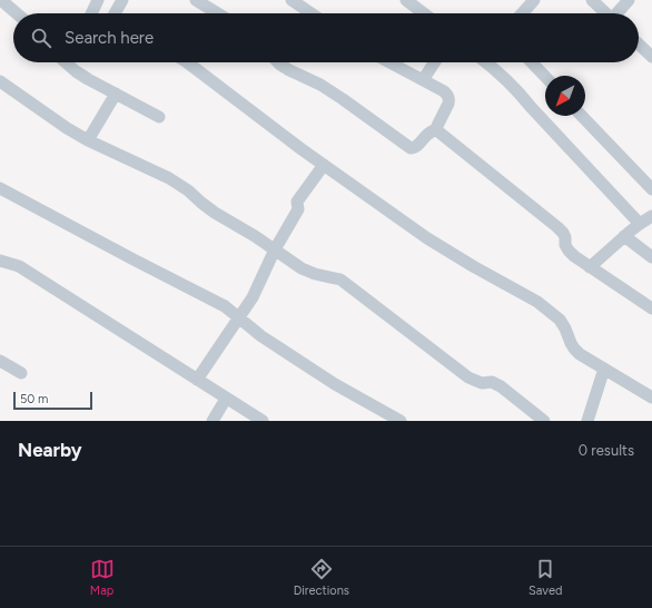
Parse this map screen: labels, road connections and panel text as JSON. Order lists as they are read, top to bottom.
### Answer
{
  "scale_bar": "50 m",
  "north": "bottom left",
  "page": {
    "search": "Search here",
    "scale": "50 m",
    "heading": ["Nearby", "0 results"],
    "nav": ["Map", "Directions", "Saved"]
  }
}
